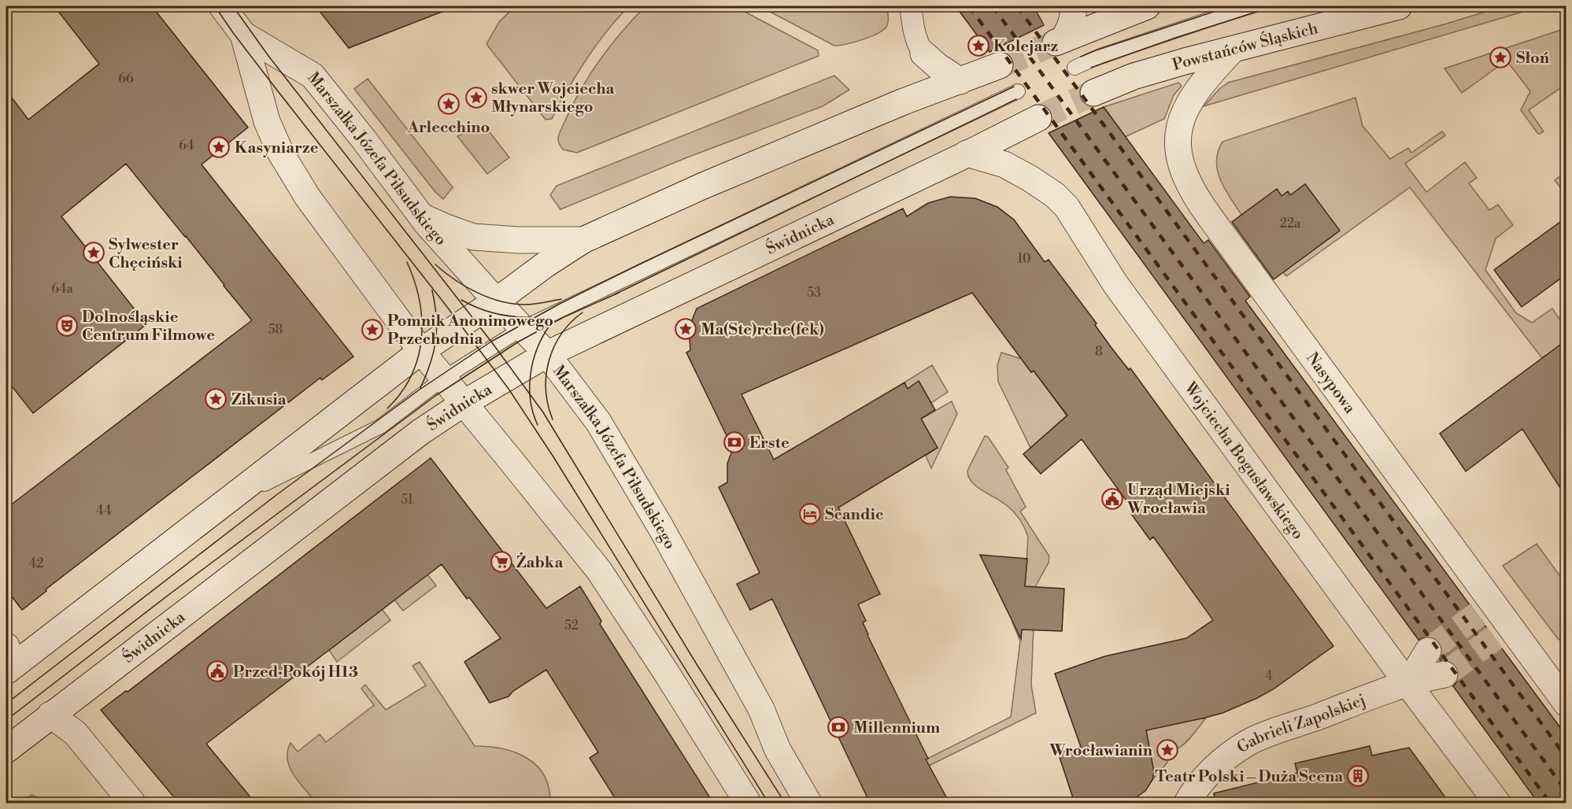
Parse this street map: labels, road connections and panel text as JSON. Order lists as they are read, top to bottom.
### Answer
{
  "streets": {
    "street": [
      "Powstańców Śląskich",
      "Marszałka Józefa Piłsudskiego",
      "Świdnicka",
      "Nasypowa",
      "Wojciecha Bogusławskiego",
      "Gabrieli Zapolskiej"
    ]
  },
  "crossings": [
    ["Powstańców Śląskich", "Nasypowa"],
    ["Marszałka Józefa Piłsudskiego", "Świdnicka"],
    ["Świdnicka", "Wojciecha Bogusławskiego"],
    ["Wojciecha Bogusławskiego", "Gabrieli Zapolskiej"]
  ],
  "places": {
    "place": [
      "Kolejarz",
      "Słoń",
      "skwer Wojciecha Młynarskiego",
      "Arlecchino",
      "Kasyniarze",
      "Sylwester Chęciński",
      "Ma(Ste)rche(fek)",
      "Pomnik Anonimowego Przechodnia",
      "Zikusia",
      "Wrocławianin"
    ],
    "theatre": ["Dolnośląskie Centrum Filmowe"],
    "bank": ["Erste", "Millennium"],
    "public building": ["Urząd Miejski Wrocławia", "Przed·Pokój H13"],
    "hotel": ["Scandic"],
    "supermarket": ["Żabka"],
    "building": ["Teatr Polski – Duża Scena"]
  },
  "house_numbers": [
    "66",
    "64",
    "22a",
    "10",
    "64a",
    "53",
    "58",
    "8",
    "51",
    "44",
    "42",
    "52",
    "4"
  ]
}
